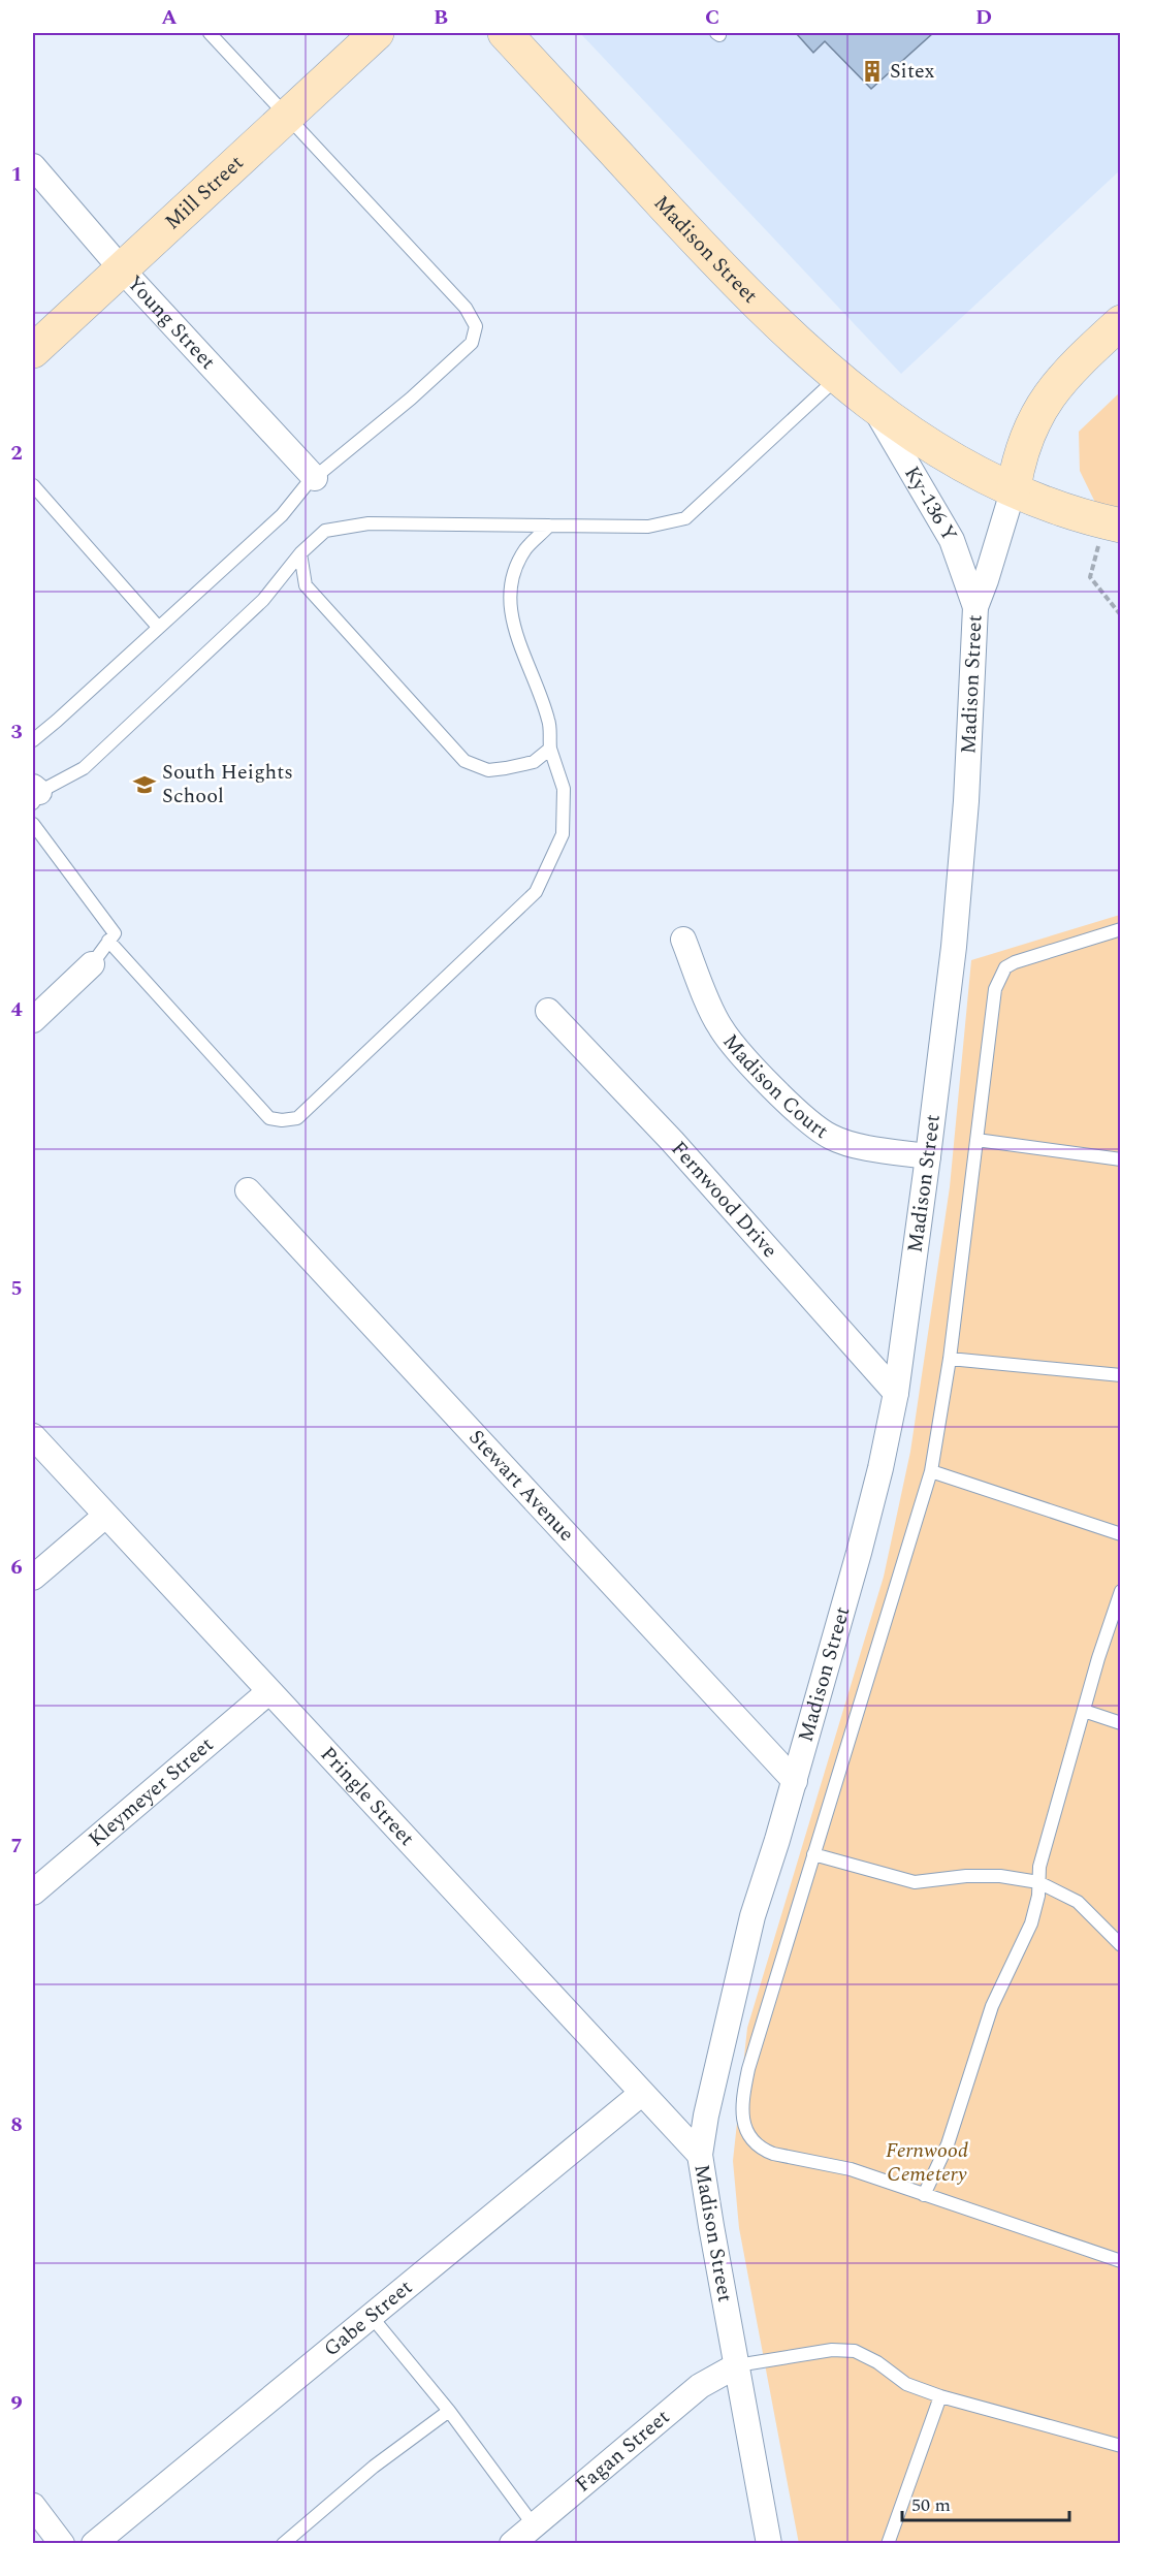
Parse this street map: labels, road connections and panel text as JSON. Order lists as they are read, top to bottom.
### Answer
{
  "streets": {
    "main road": ["Mill Street", "Madison Street"],
    "street": [
      "Young Street",
      "Ky-136 Y",
      "Madison Court",
      "Fernwood Drive",
      "Stewart Avenue",
      "Kleymeyer Street",
      "Pringle Street",
      "Gabe Street",
      "Fagan Street"
    ]
  },
  "crossings": [
    ["Mill Street", "Young Street"],
    ["Madison Street", "Ky-136 Y"],
    ["Madison Street", "Madison Court"],
    ["Madison Street", "Fernwood Drive"],
    ["Madison Street", "Stewart Avenue"],
    ["Madison Street", "Pringle Street"],
    ["Madison Street", "Fagan Street"],
    ["Kleymeyer Street", "Pringle Street"],
    ["Pringle Street", "Gabe Street"]
  ],
  "parks": ["Fernwood Cemetery"],
  "places": {
    "building": ["Sitex"],
    "school or university": ["South Heights School"]
  },
  "scale_bar": "50 m",
  "grid": {
    "columns": [
      "A",
      "B",
      "C",
      "D"
    ],
    "rows": [
      "1",
      "2",
      "3",
      "4",
      "5",
      "6",
      "7",
      "8",
      "9"
    ]
  }
}
